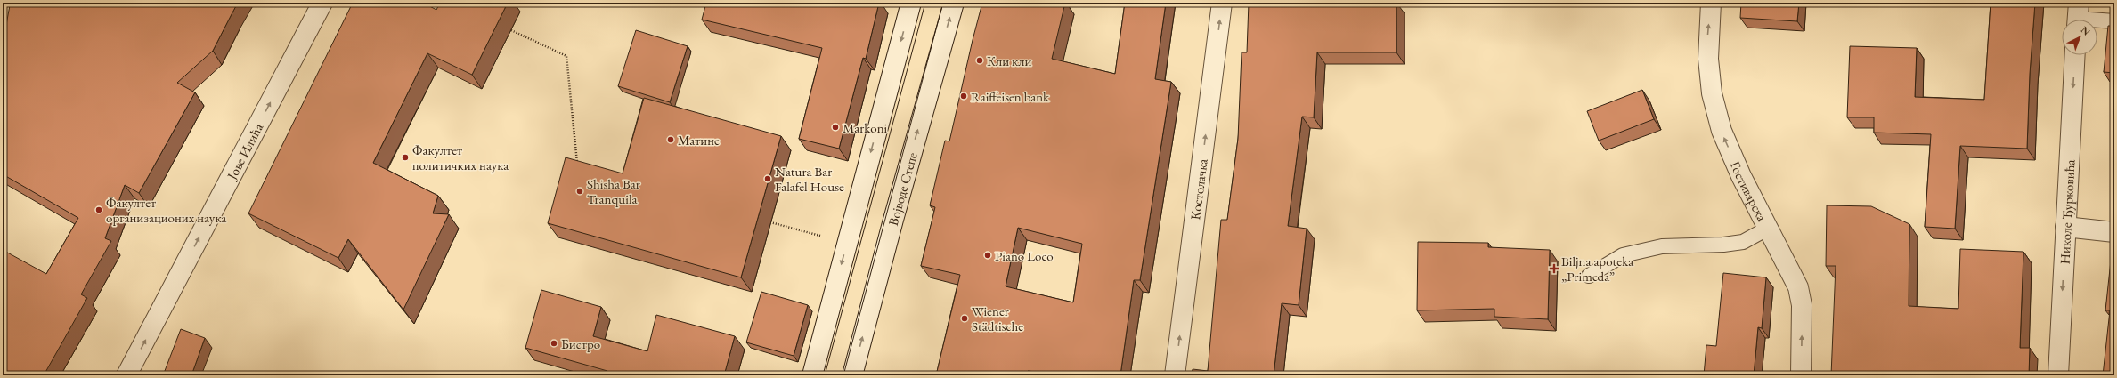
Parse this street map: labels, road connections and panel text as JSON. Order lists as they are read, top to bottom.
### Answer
{
  "streets": {
    "street": [
      "Јове Илића",
      "Војводе Степе",
      "Костолачка",
      "Гостиварска",
      "Николе Ђурковића"
    ]
  },
  "one_way": [
    "Јове Илића",
    "Костолачка",
    "Гостиварска",
    "Николе Ђурковића"
  ],
  "places": {
    "other": [
      "Кли кли",
      "Raiffeisen bank",
      "Markoni",
      "Матине",
      "Факултет политичких наука",
      "Natura Bar Falafel House",
      "Shisha Bar Tranquila",
      "Факултет организационих наука",
      "Piano Loco",
      "Wiener Städtische",
      "Бистро"
    ],
    "health": ["Biljna apoteka „Primeda”"]
  },
  "north": "top right"
}
